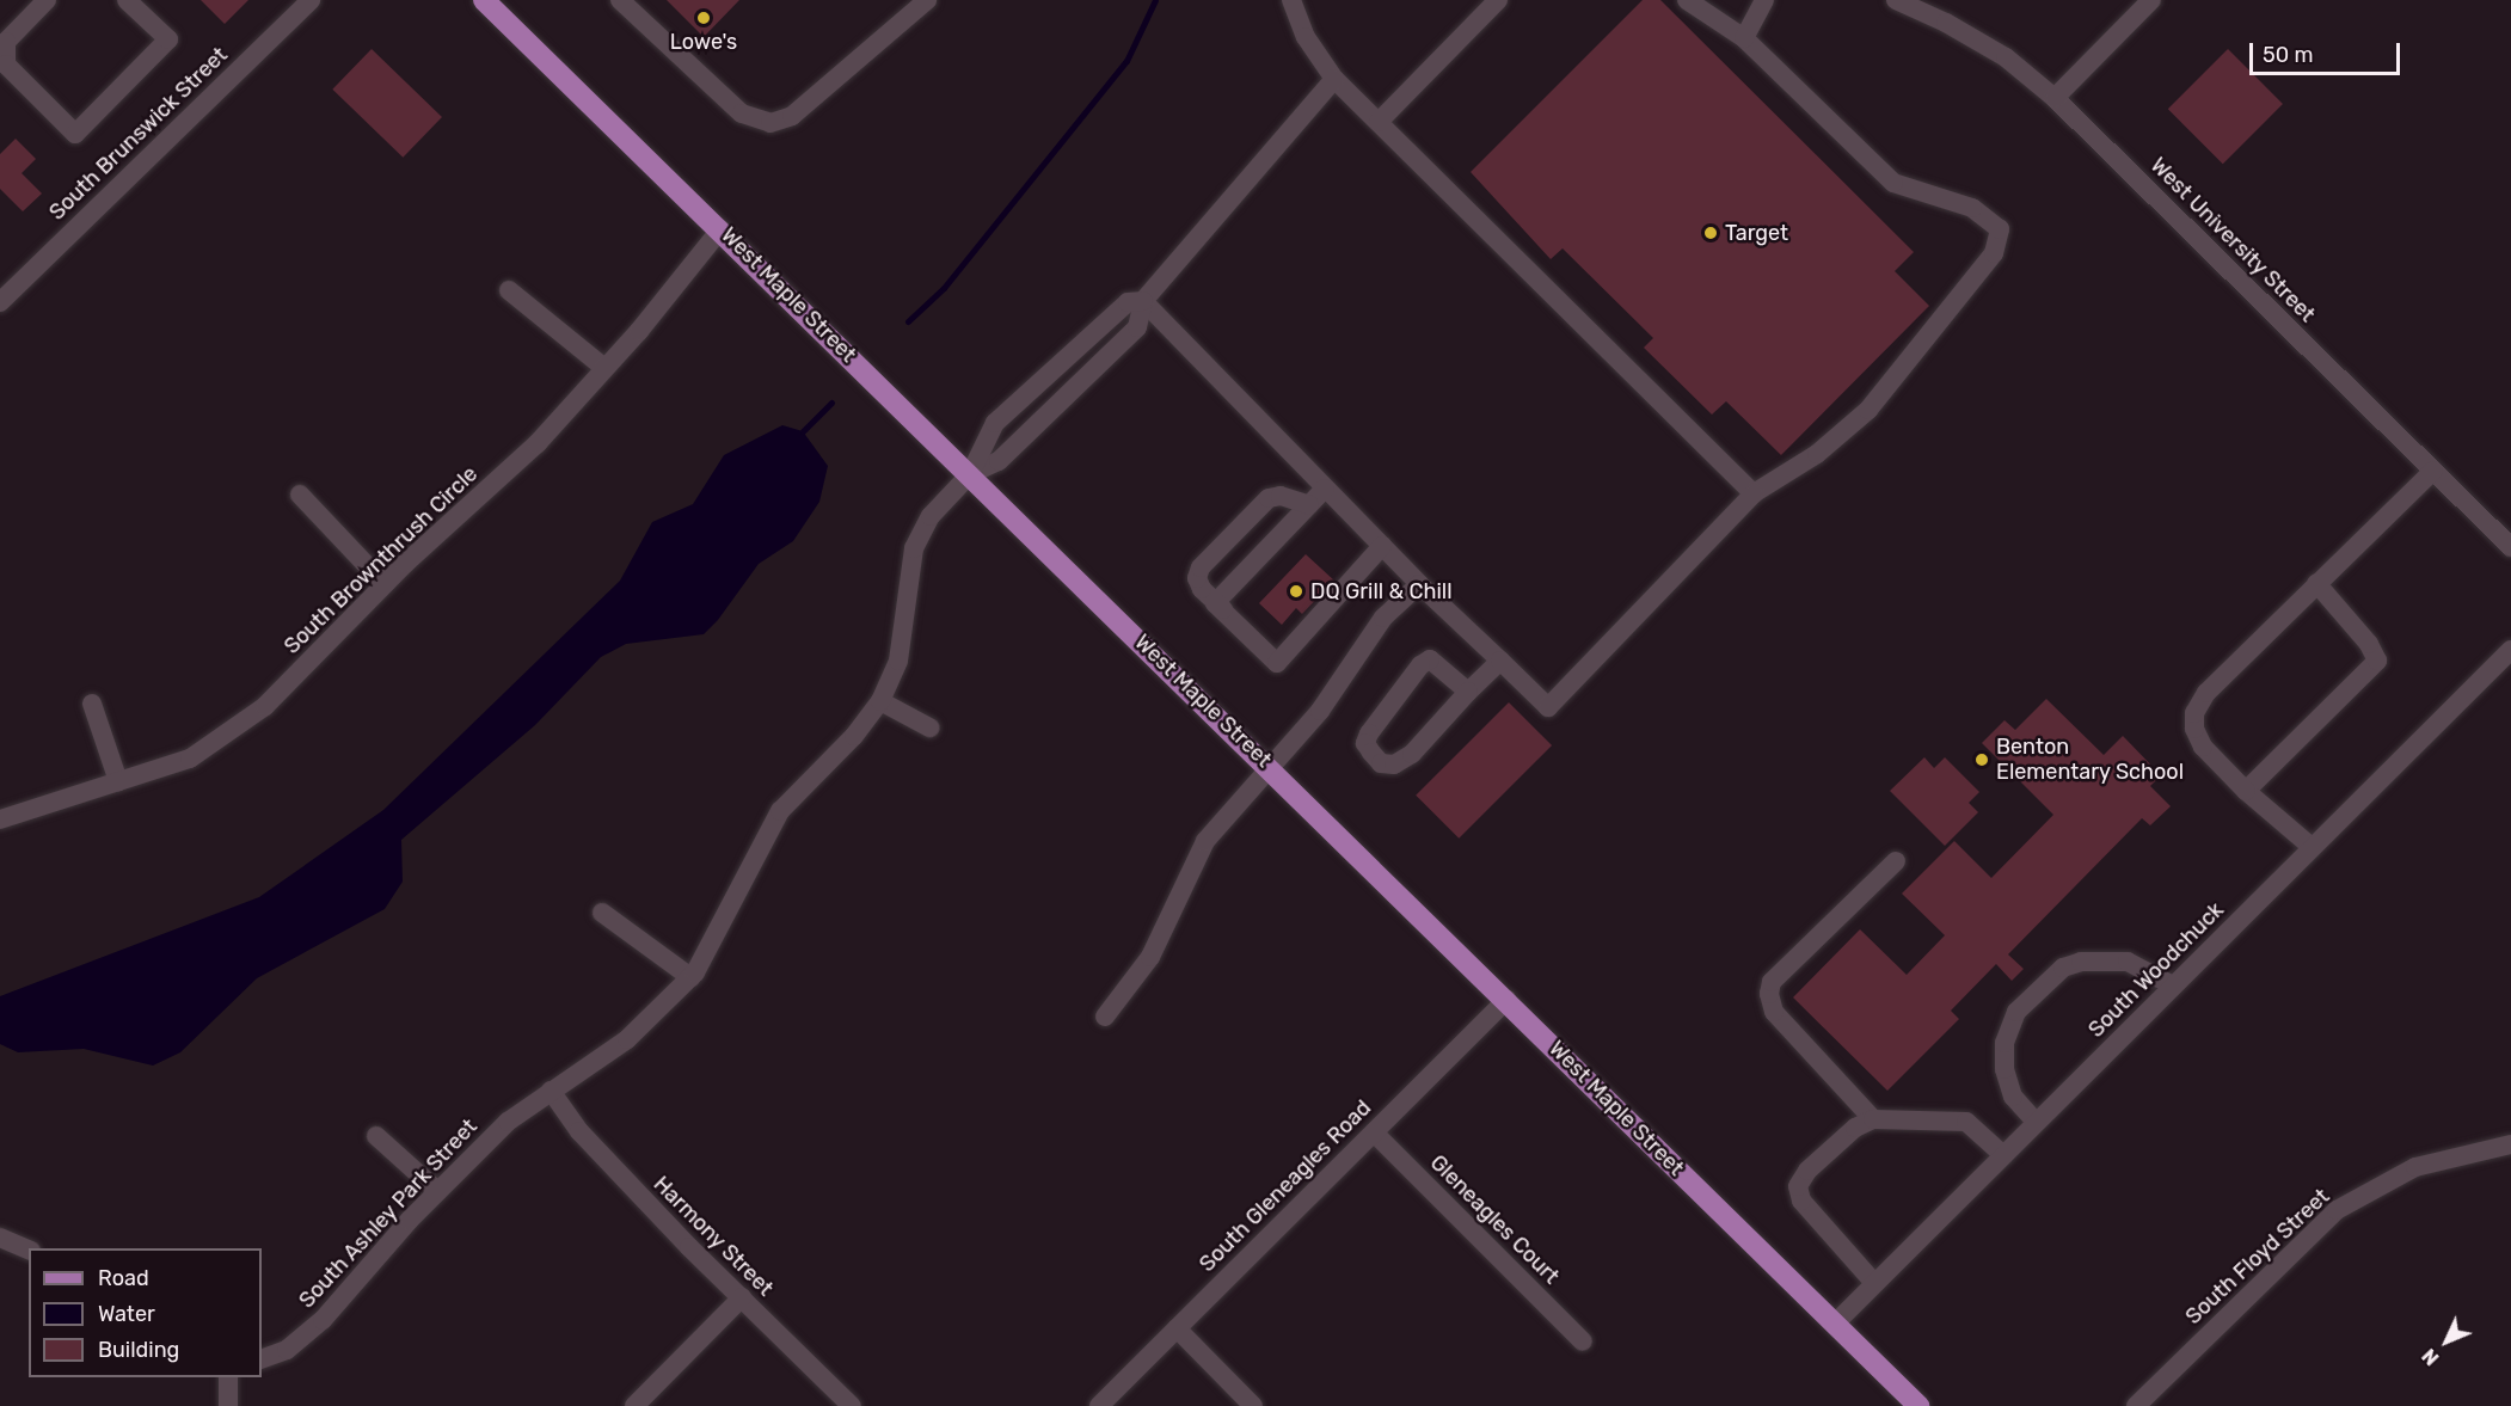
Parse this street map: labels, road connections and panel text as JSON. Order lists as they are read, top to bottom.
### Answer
{
  "streets": {
    "main road": ["West Maple Street"],
    "street": [
      "South Brunswick Street",
      "West University Street",
      "South Brownthrush Circle",
      "South Woodchuck",
      "South Gleneagles Road",
      "South Ashley Park Street",
      "Gleneagles Court",
      "Harmony Street",
      "South Floyd Street"
    ]
  },
  "crossings": [
    ["West Maple Street", "South Brownthrush Circle"],
    ["West Maple Street", "South Woodchuck"],
    ["West Maple Street", "South Gleneagles Road"],
    ["West Maple Street", "South Ashley Park Street"],
    ["South Gleneagles Road", "Gleneagles Court"],
    ["South Ashley Park Street", "Harmony Street"]
  ],
  "places": [
    "Lowe's",
    "Target",
    "DQ Grill & Chill",
    "Benton Elementary School"
  ],
  "legend": ["Road", "Water", "Building"],
  "scale_bar": "50 m",
  "north": "bottom left"
}
